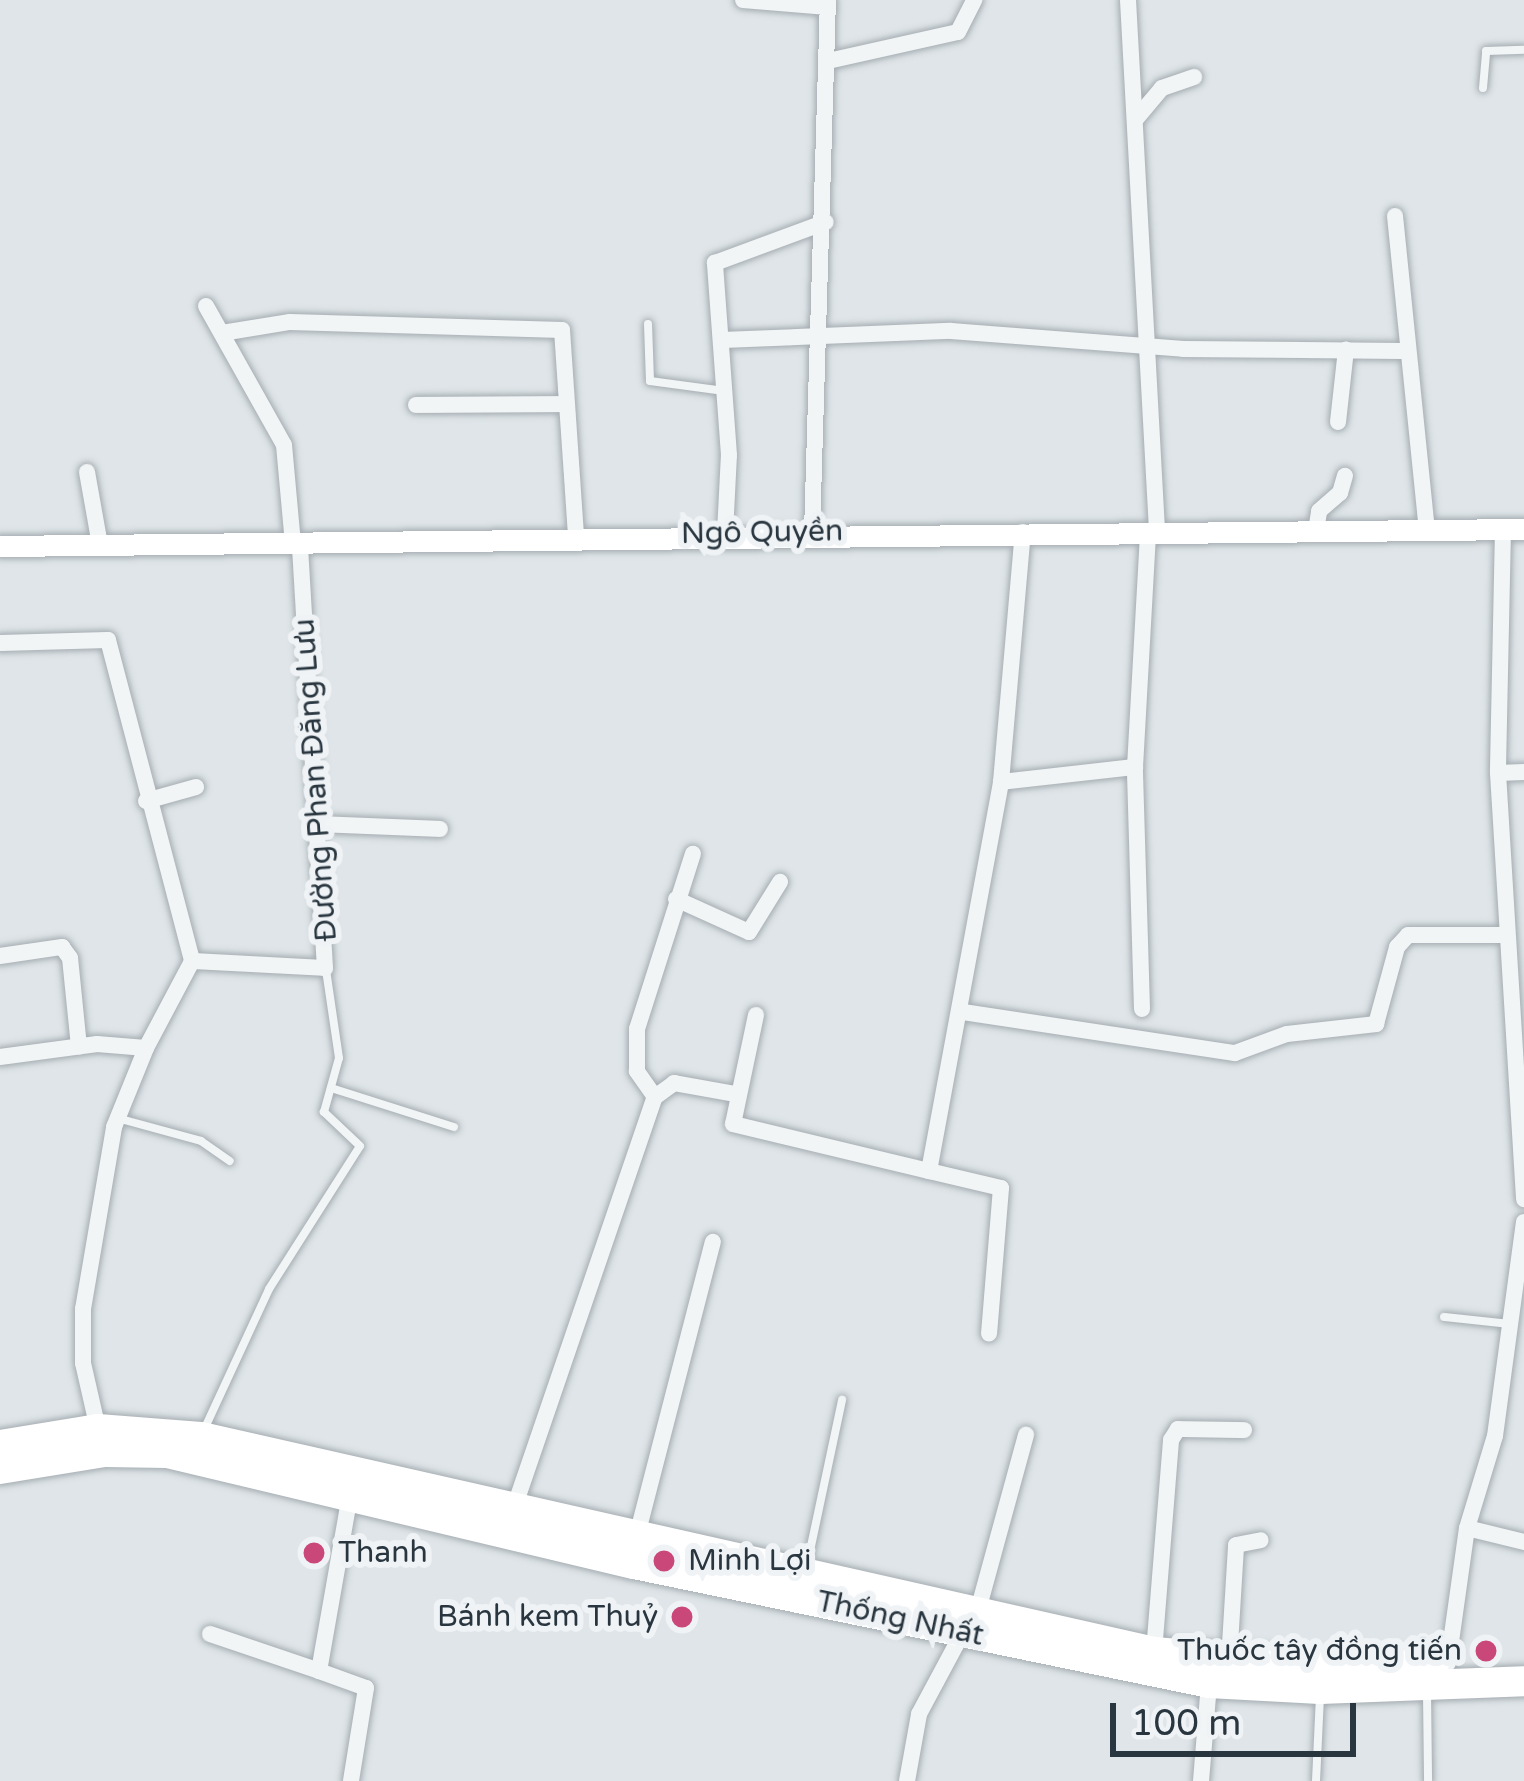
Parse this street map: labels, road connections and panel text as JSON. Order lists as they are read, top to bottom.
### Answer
{
  "streets": {
    "highway": ["Thống Nhất"],
    "street": ["Ngô Quyền", "Đường Phan Đăng Lưu"]
  },
  "crossings": [
    ["Ngô Quyền", "Đường Phan Đăng Lưu"]
  ],
  "places": [
    "Thanh",
    "Minh Lợi",
    "Bánh kem Thuỷ",
    "Thuốc tây đồng tiến"
  ],
  "scale_bar": "100 m"
}
